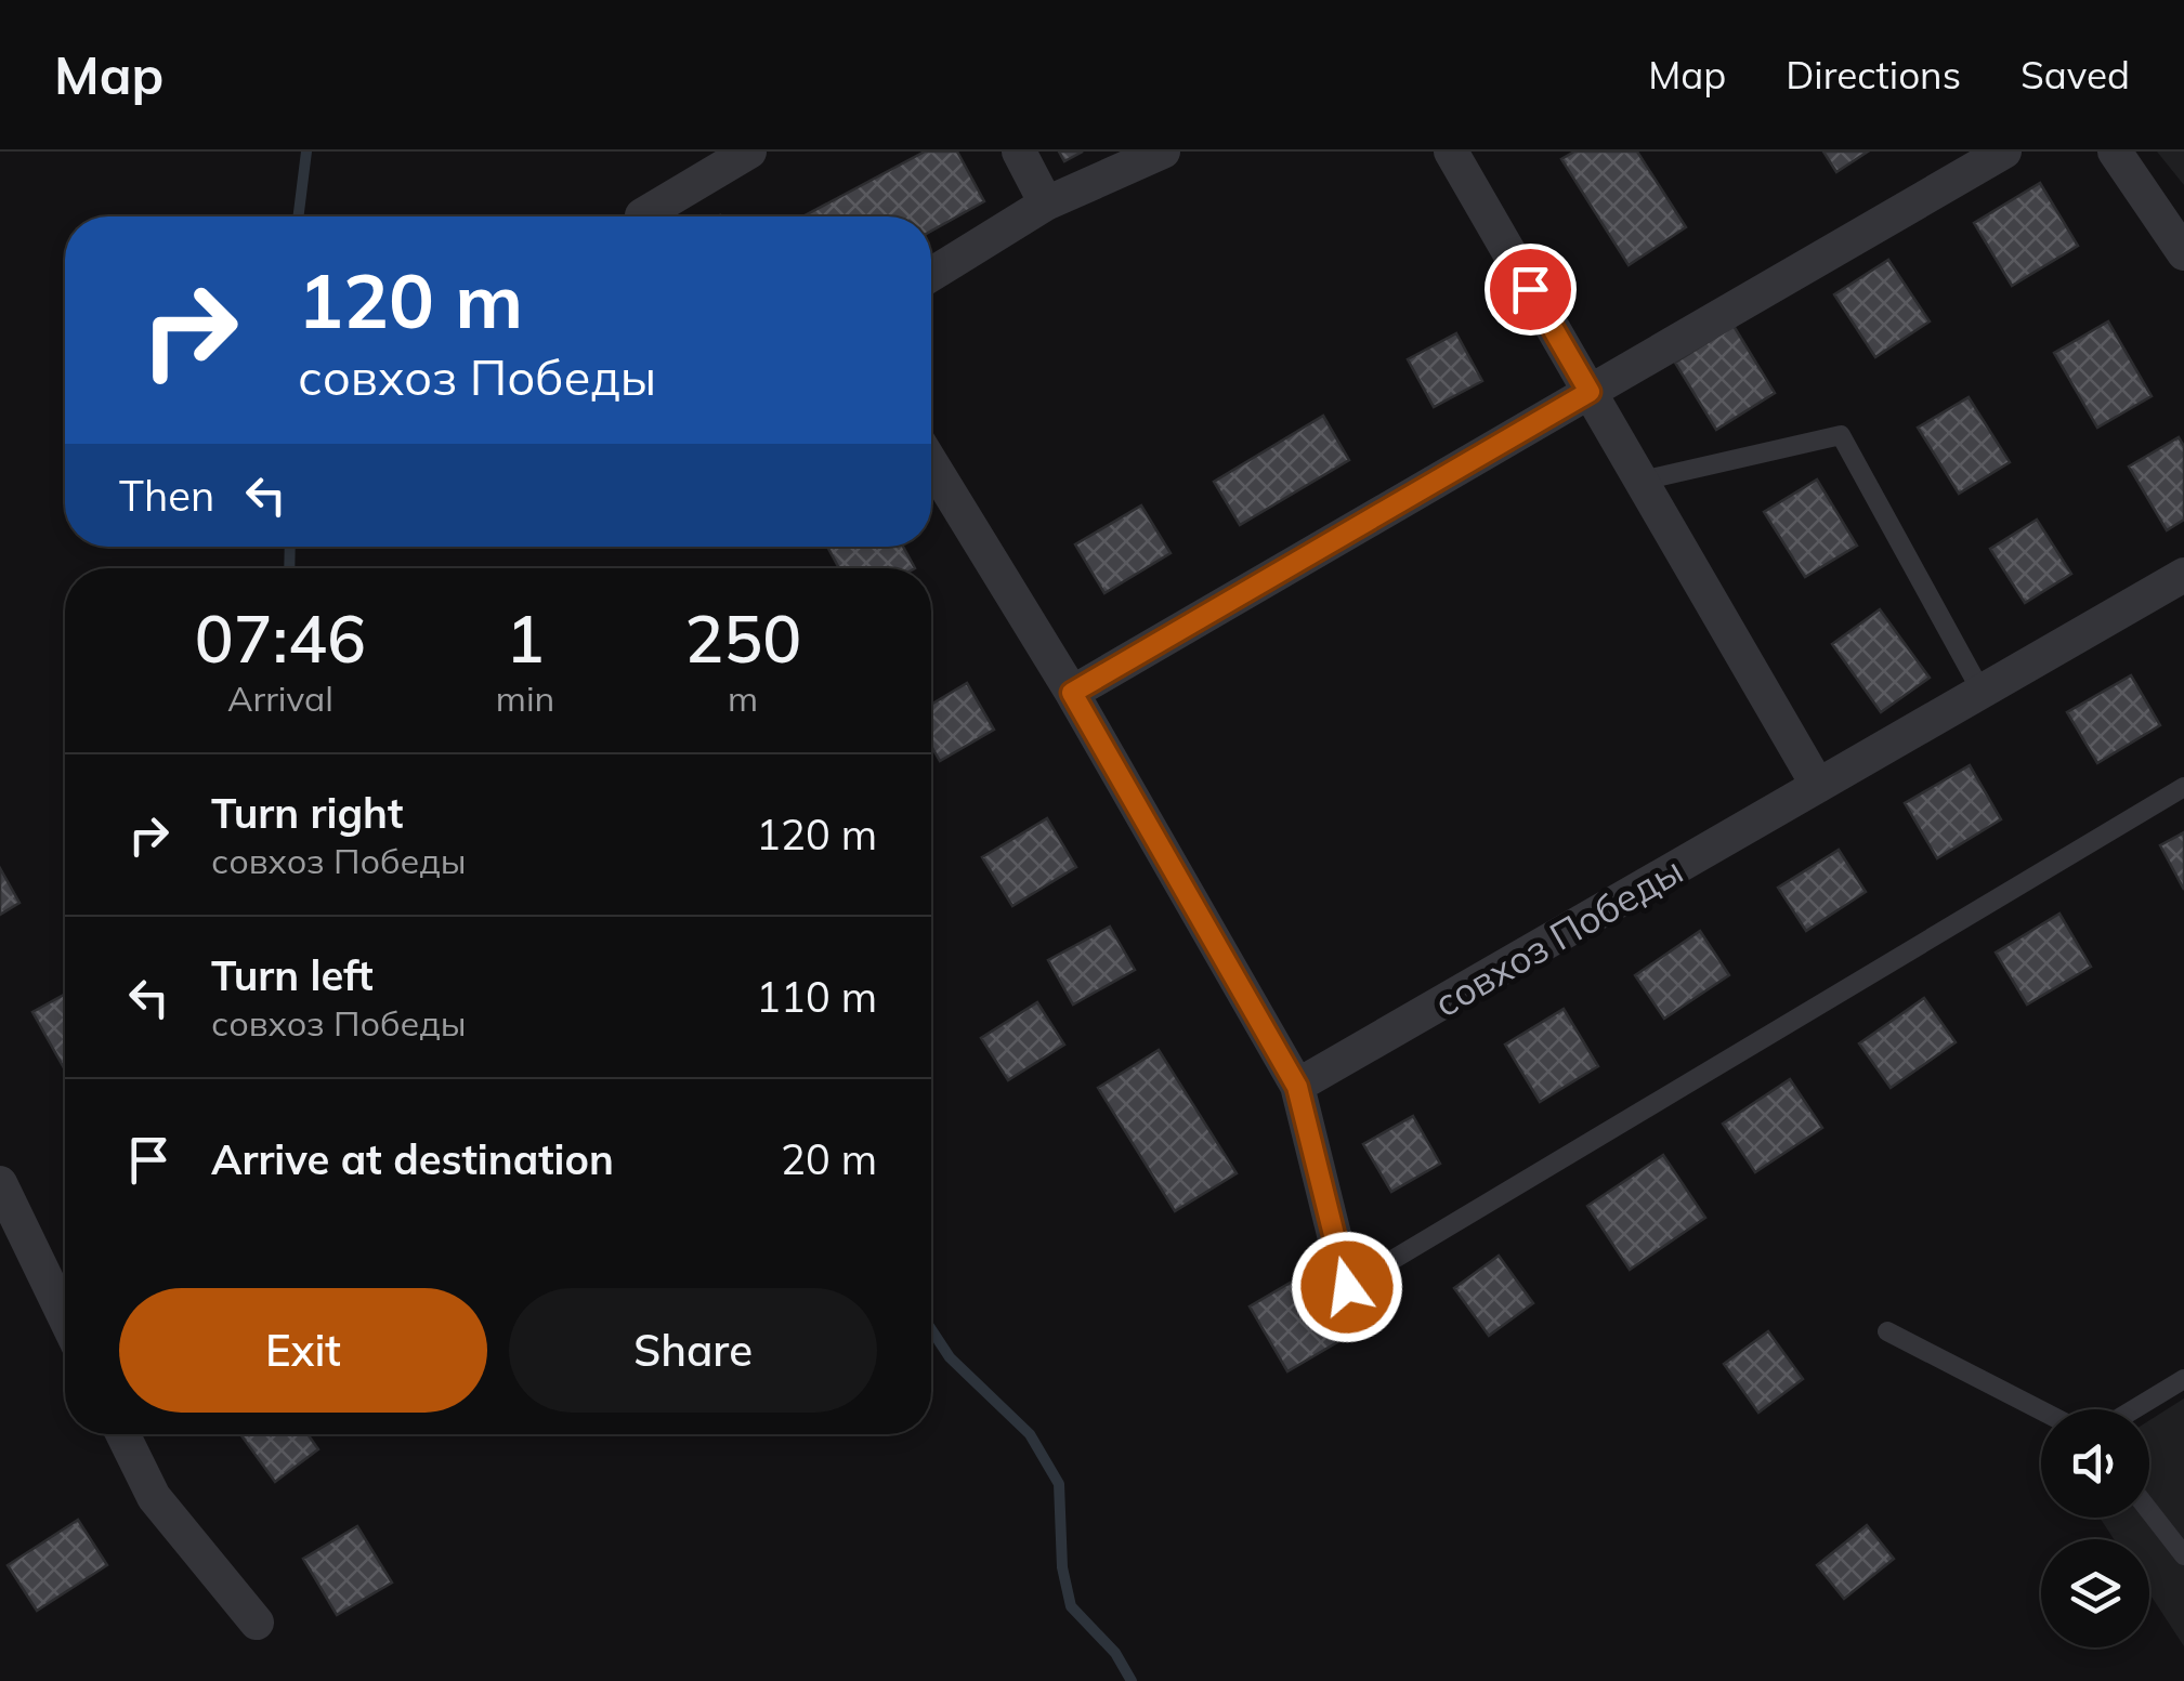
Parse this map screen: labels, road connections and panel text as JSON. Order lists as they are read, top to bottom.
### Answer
{
  "streets": {
    "street": ["совхоз Победы"]
  },
  "page": {
    "header": "Map",
    "nav": ["Map", "Directions", "Saved"],
    "turn": ["120 m", "совхоз Победы"],
    "then": "Then",
    "eta": [
      "07:46",
      "Arrival",
      "1",
      "min",
      "250",
      "m"
    ],
    "list": [
      {
        "name": "Turn right",
        "note": "совхоз Победы",
        "value": "120 m"
      },
      {
        "name": "Turn left",
        "note": "совхоз Победы",
        "value": "110 m"
      },
      {
        "name": "Arrive at destination",
        "value": "20 m"
      }
    ],
    "buttons": ["Exit", "Share"]
  }
}
